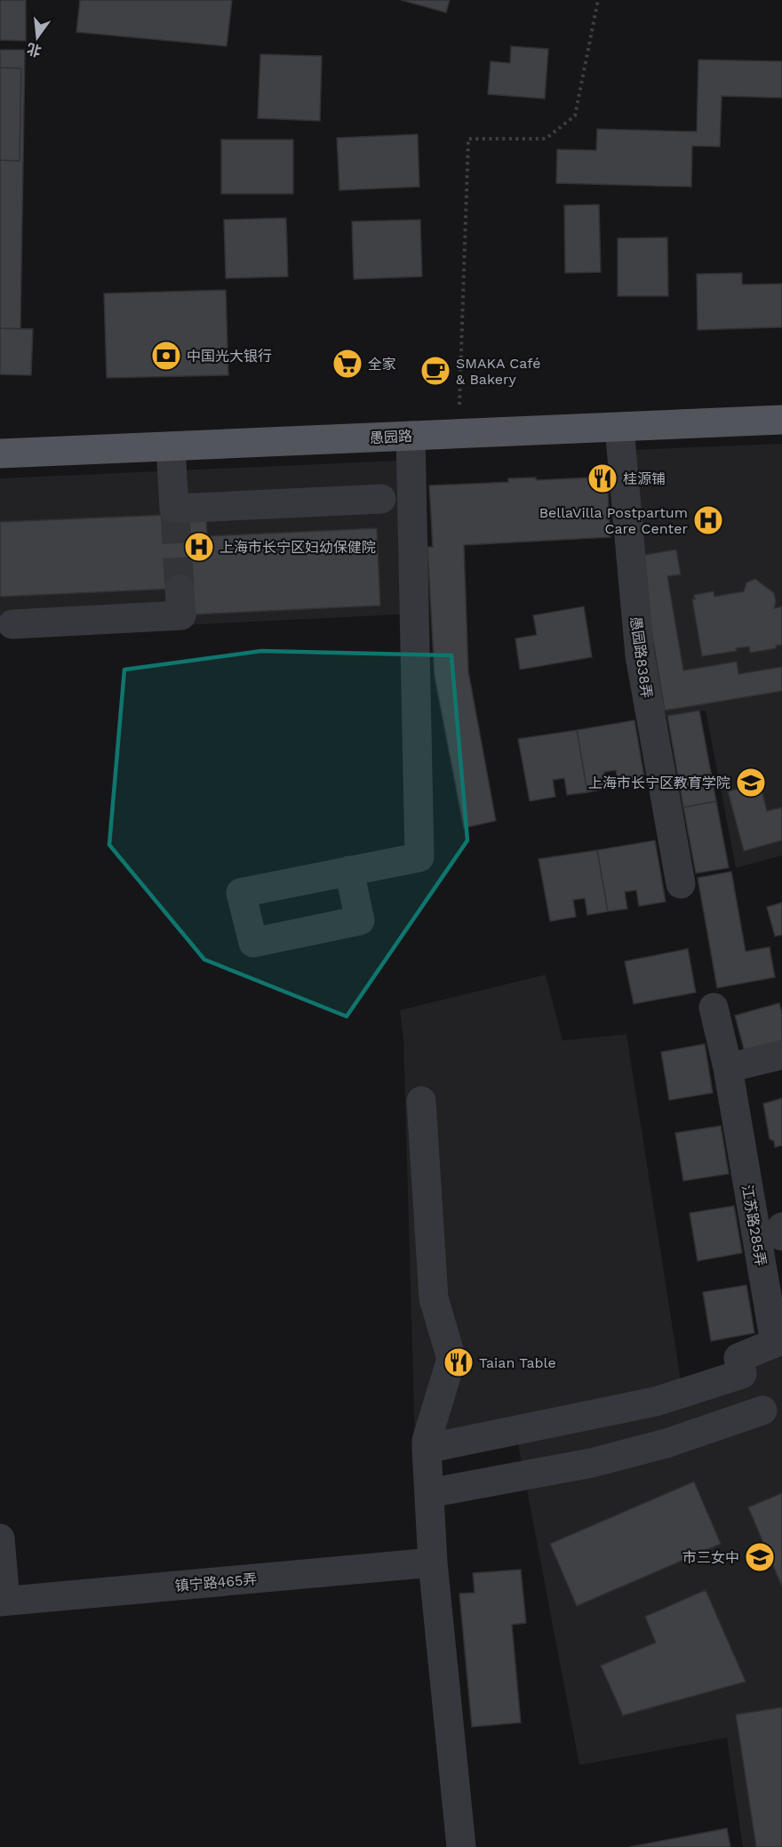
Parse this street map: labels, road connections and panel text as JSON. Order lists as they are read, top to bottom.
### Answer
{
  "streets": {
    "main road": ["愚园路"],
    "lane": ["愚园路838弄", "江苏路285弄", "镇宁路465弄"]
  },
  "crossings": [
    ["愚园路", "愚园路838弄"]
  ],
  "places": {
    "bank": ["中国光大银行"],
    "supermarket": ["全家"],
    "cafe": ["SMAKA Café & Bakery"],
    "restaurant": ["桂源铺", "Taian Table"],
    "hospital": ["BellaVilla Postpartum Care Center", "上海市长宁区妇幼保健院"],
    "school or university": ["上海市长宁区教育学院", "市三女中"]
  },
  "north": "bottom"
}
